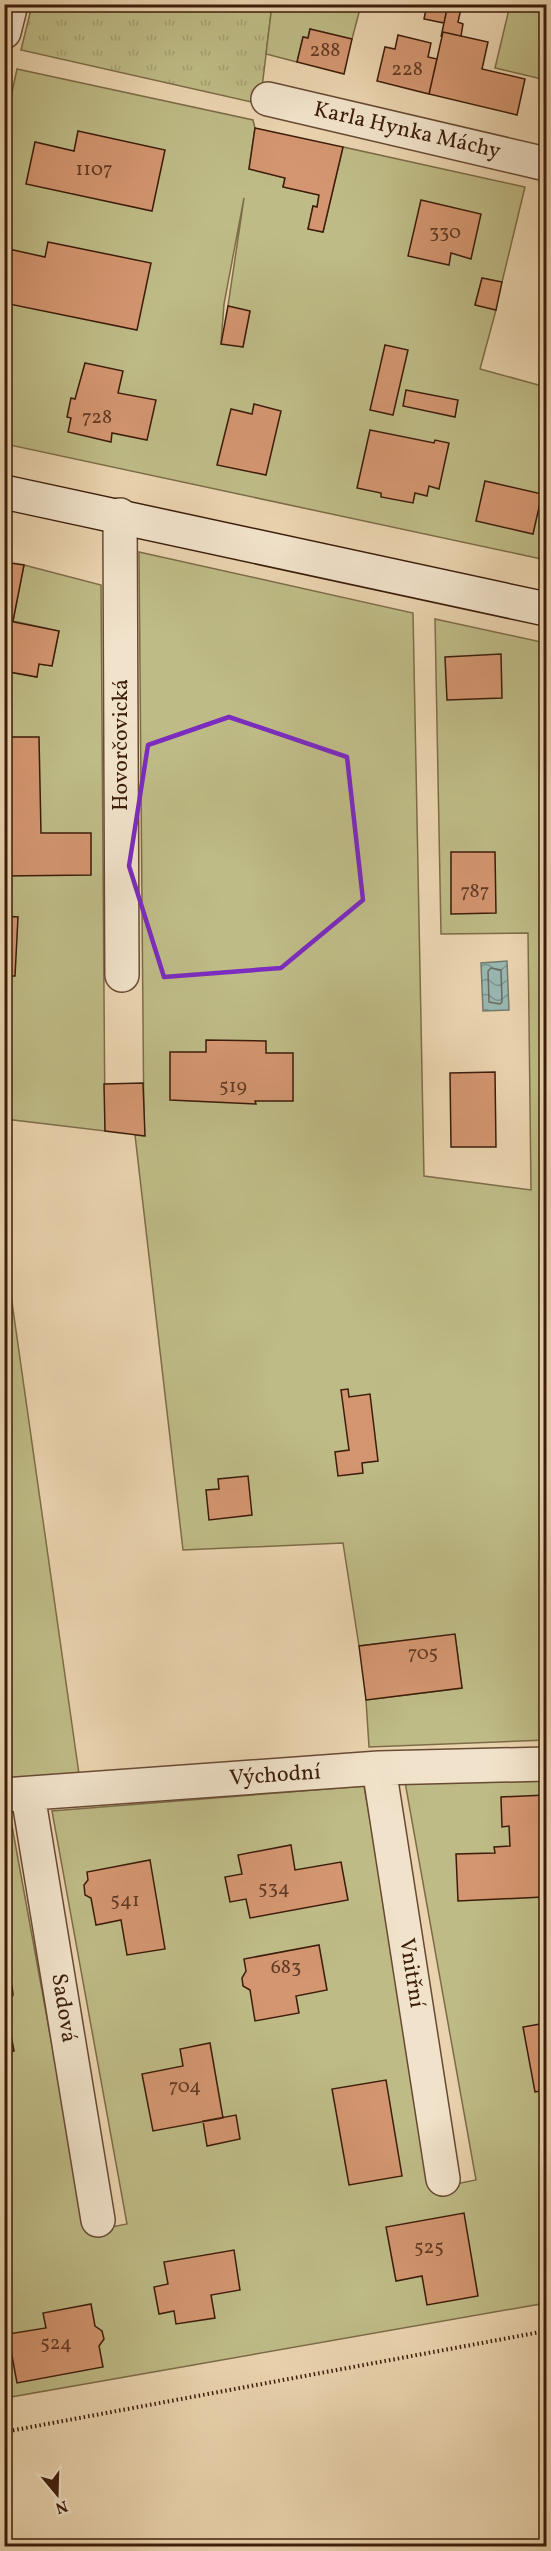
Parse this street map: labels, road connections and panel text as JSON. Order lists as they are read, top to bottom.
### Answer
{
  "streets": {
    "street": [
      "Karla Hynka Máchy",
      "Hovorčovická",
      "Východní",
      "Vnitřní",
      "Sadová"
    ]
  },
  "crossings": [
    ["Východní", "Vnitřní"],
    ["Východní", "Sadová"]
  ],
  "house_numbers": [
    "288",
    "228",
    "1107",
    "330",
    "728",
    "787",
    "519",
    "705",
    "534",
    "541",
    "683",
    "704",
    "525",
    "524"
  ],
  "north": "bottom"
}
